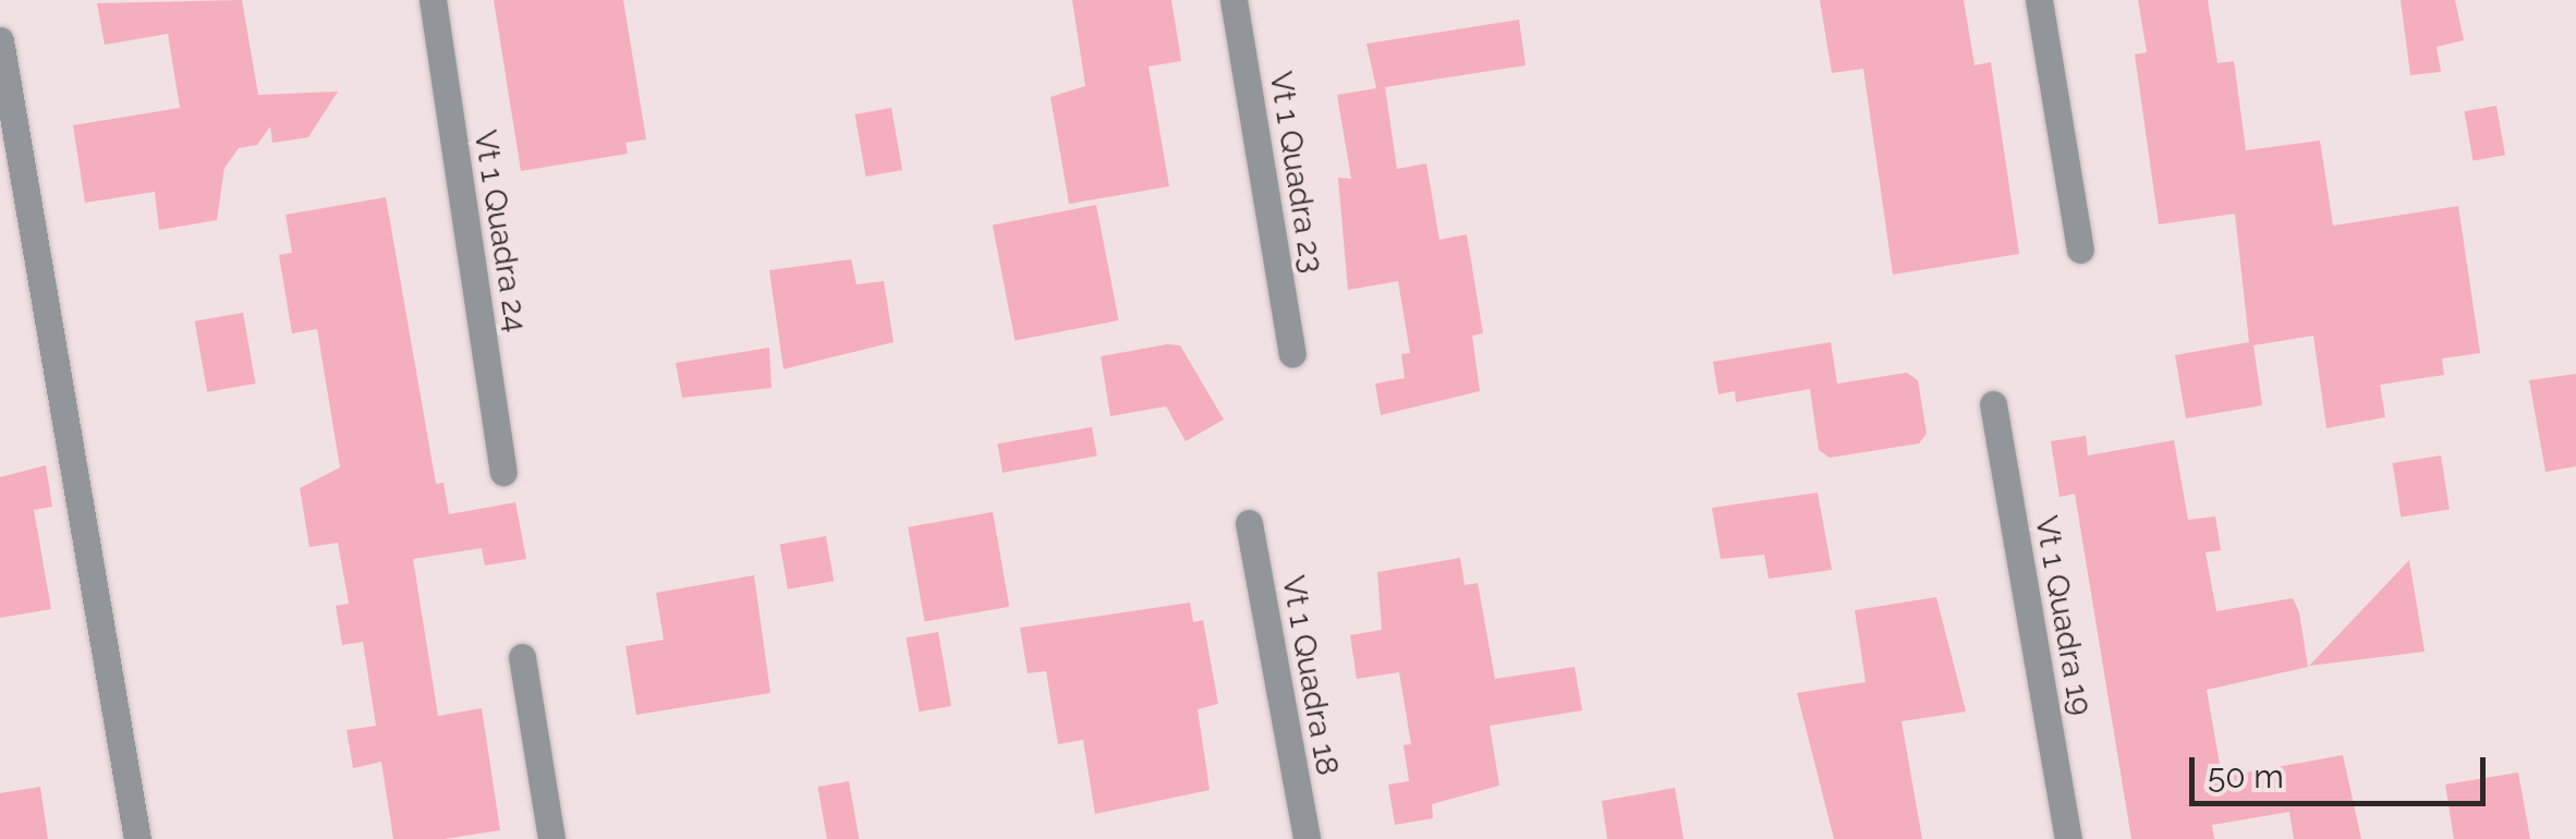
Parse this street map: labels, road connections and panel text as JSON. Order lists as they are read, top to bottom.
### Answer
{
  "streets": {
    "street": [
      "Vt 1 Quadra 23",
      "Vt 1 Quadra 24",
      "Vt 1 Quadra 19",
      "Vt 1 Quadra 18"
    ]
  },
  "scale_bar": "50 m"
}
